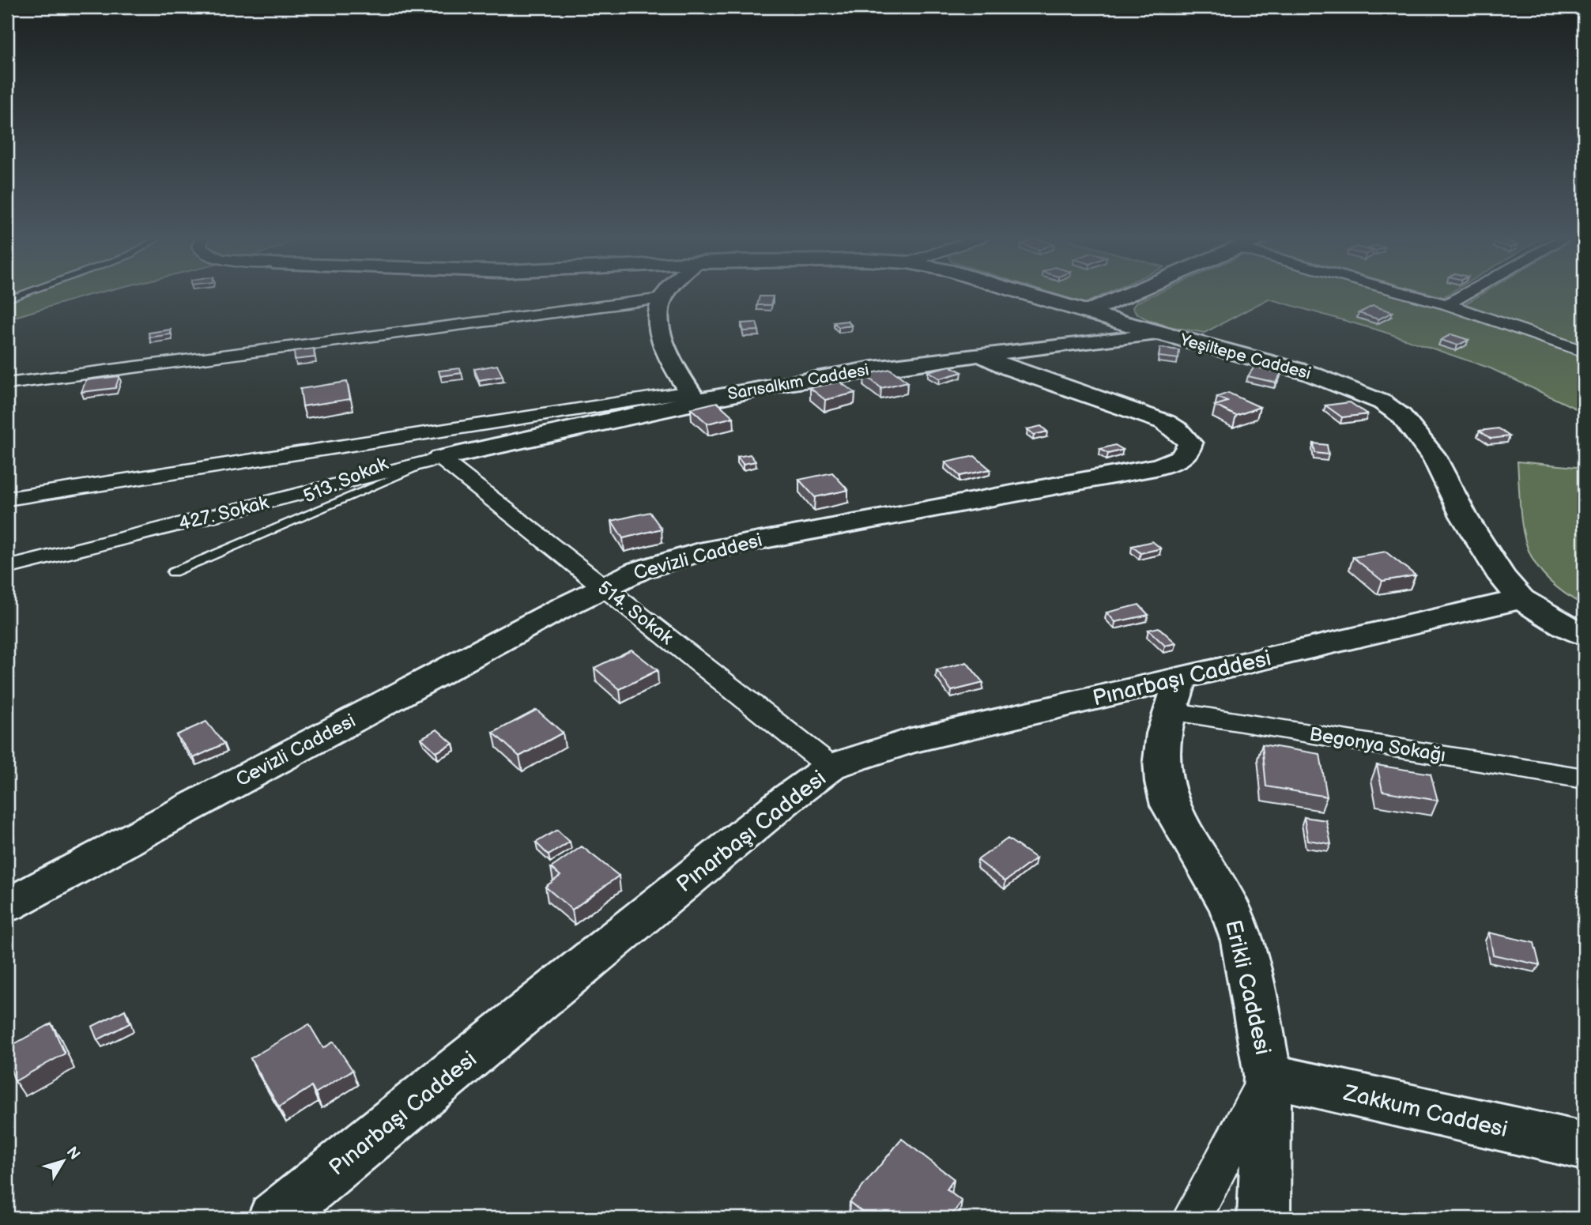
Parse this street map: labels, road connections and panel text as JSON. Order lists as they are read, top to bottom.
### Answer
{
  "streets": {
    "street": [
      "Yeşiltepe Caddesi",
      "Sarısalkım Caddesi",
      "427. Sokak",
      "Cevizli Caddesi",
      "514. Sokak",
      "Pınarbaşı Caddesi",
      "Begonya Sokağı",
      "Erikli Caddesi",
      "Zakkum Caddesi"
    ],
    "lane": ["513. Sokak"]
  },
  "crossings": [
    ["Yeşiltepe Caddesi", "Sarısalkım Caddesi"],
    ["Yeşiltepe Caddesi", "Pınarbaşı Caddesi"],
    ["Sarısalkım Caddesi", "513. Sokak"],
    ["Sarısalkım Caddesi", "427. Sokak"],
    ["Sarısalkım Caddesi", "Cevizli Caddesi"],
    ["Sarısalkım Caddesi", "514. Sokak"],
    ["513. Sokak", "427. Sokak"],
    ["513. Sokak", "514. Sokak"],
    ["427. Sokak", "514. Sokak"],
    ["Cevizli Caddesi", "514. Sokak"],
    ["514. Sokak", "Pınarbaşı Caddesi"],
    ["Pınarbaşı Caddesi", "Begonya Sokağı"],
    ["Pınarbaşı Caddesi", "Erikli Caddesi"],
    ["Begonya Sokağı", "Erikli Caddesi"],
    ["Erikli Caddesi", "Zakkum Caddesi"]
  ],
  "north": "top right"
}
